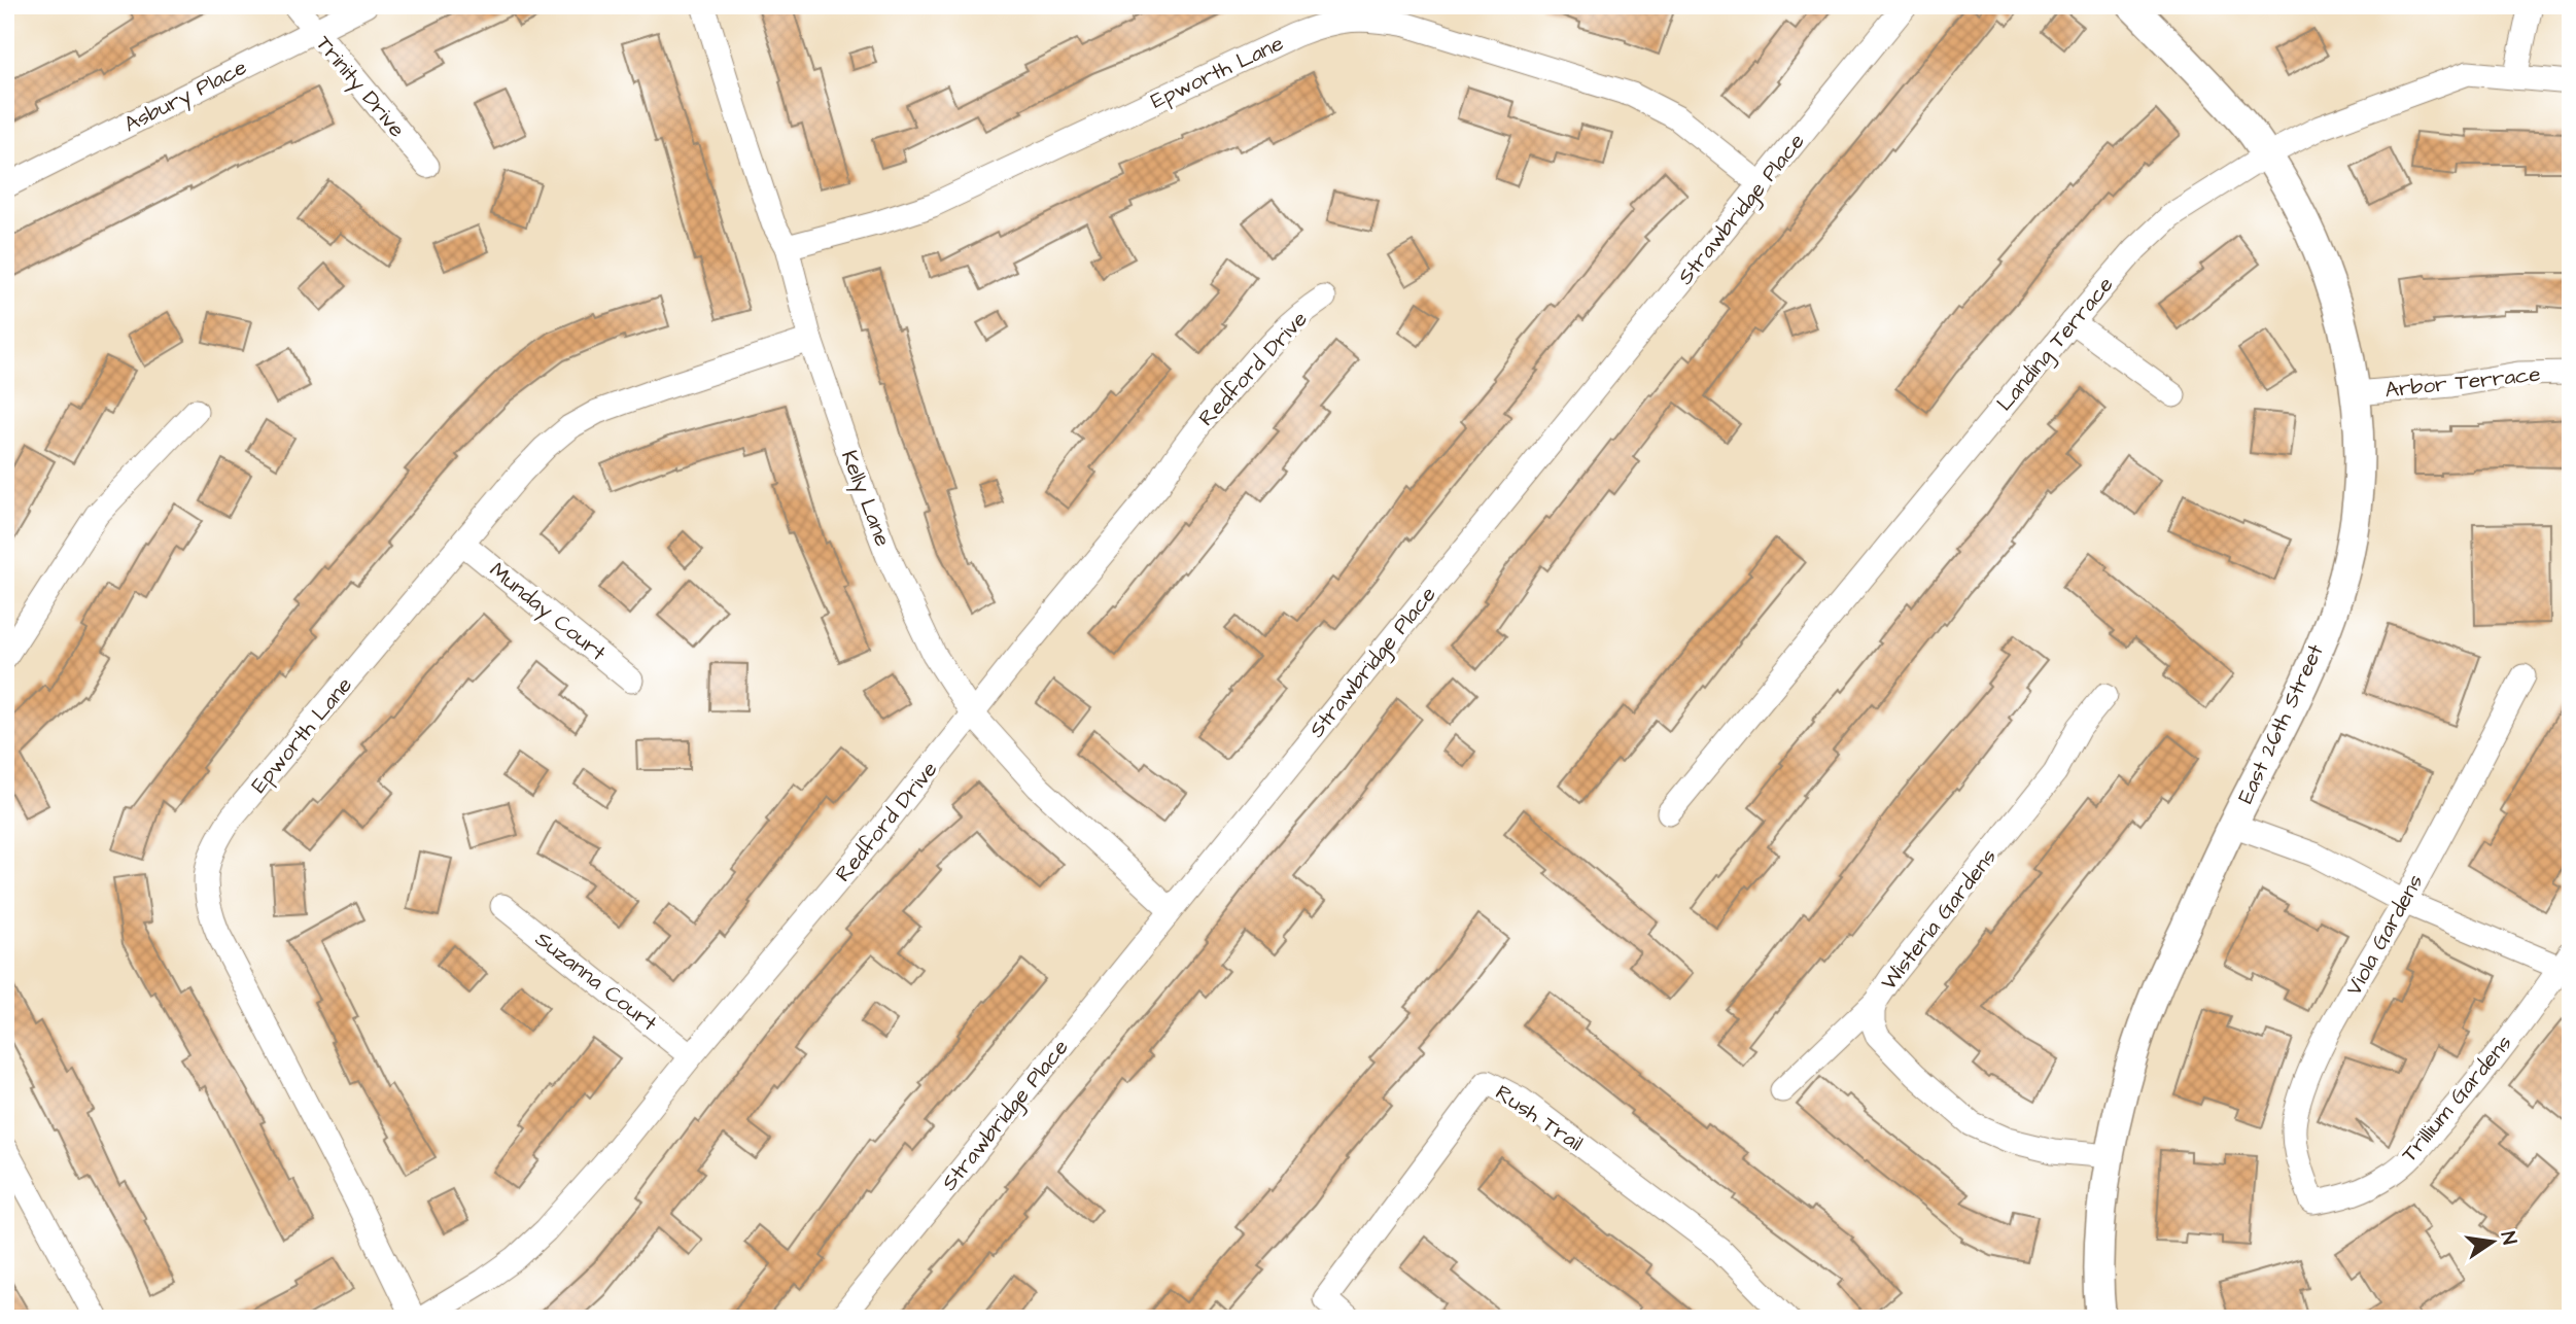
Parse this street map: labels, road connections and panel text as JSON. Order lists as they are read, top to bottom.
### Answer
{
  "streets": {
    "street": [
      "Epworth Lane",
      "Trinity Drive",
      "Asbury Place",
      "Strawbridge Place",
      "Landing Terrace",
      "Redford Drive",
      "Arbor Terrace",
      "Kelly Lane",
      "Munday Court",
      "East 26th Street",
      "Wisteria Gardens",
      "Viola Gardens",
      "Suzanna Court",
      "Trillium Gardens",
      "Rush Trail"
    ]
  },
  "crossings": [
    ["Epworth Lane", "Strawbridge Place"],
    ["Epworth Lane", "Kelly Lane"],
    ["Epworth Lane", "Munday Court"],
    ["Trinity Drive", "Asbury Place"],
    ["Strawbridge Place", "Kelly Lane"],
    ["Landing Terrace", "East 26th Street"],
    ["Redford Drive", "Kelly Lane"],
    ["Redford Drive", "Suzanna Court"],
    ["Arbor Terrace", "East 26th Street"],
    ["East 26th Street", "Wisteria Gardens"],
    ["Viola Gardens", "Trillium Gardens"]
  ],
  "north": "right"
}
